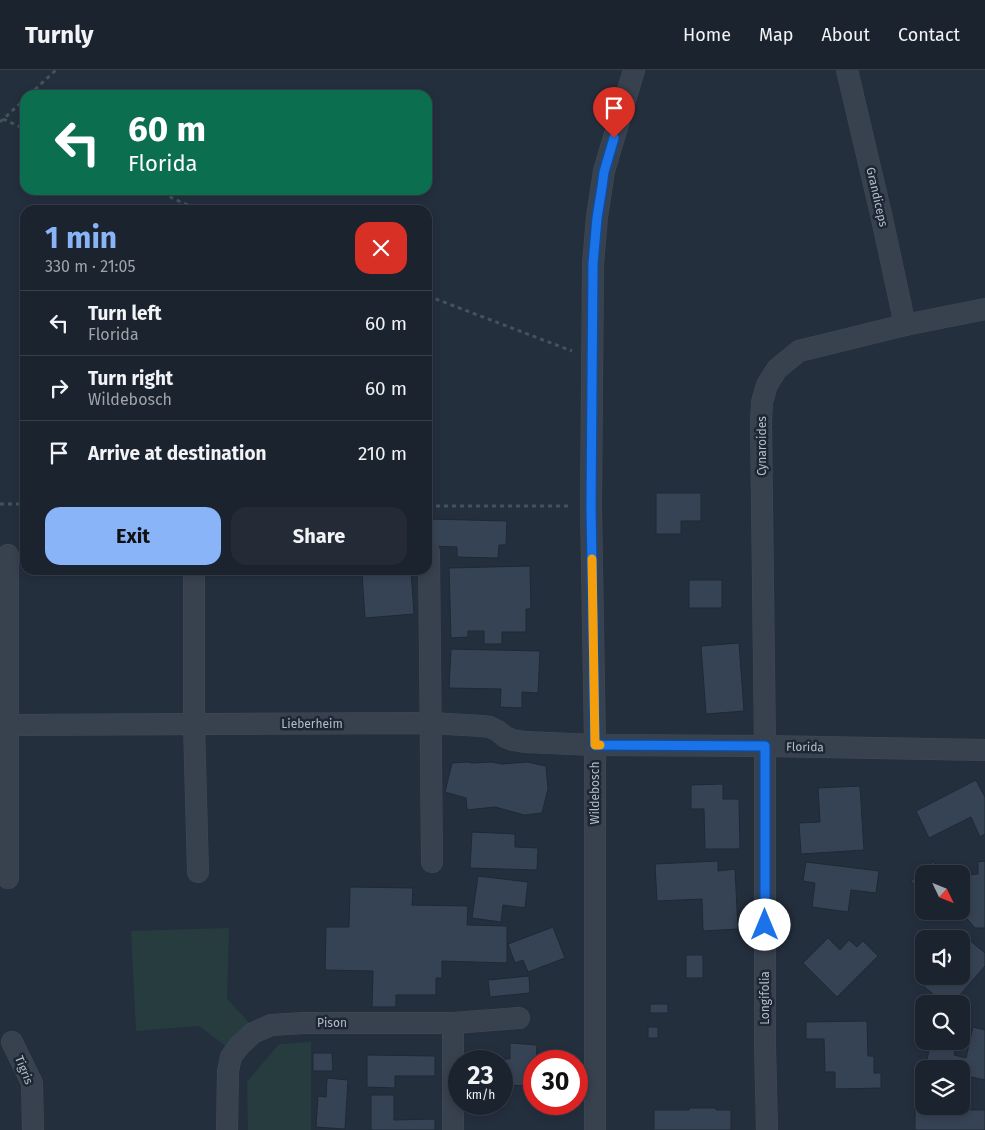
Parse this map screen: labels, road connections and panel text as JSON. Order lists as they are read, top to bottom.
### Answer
{
  "streets": {
    "street": [
      "Grandiceps",
      "Cynaroides",
      "Lieberheim",
      "Florida",
      "Wildebosch",
      "Longifolia",
      "Pison",
      "Tigris"
    ]
  },
  "crossings": [
    ["Grandiceps", "Cynaroides"],
    ["Cynaroides", "Florida"],
    ["Cynaroides", "Longifolia"],
    ["Lieberheim", "Florida"],
    ["Lieberheim", "Wildebosch"],
    ["Florida", "Wildebosch"],
    ["Florida", "Longifolia"]
  ],
  "north": "bottom right",
  "page": {
    "header": "Turnly",
    "nav": [
      "Home",
      "Map",
      "About",
      "Contact"
    ],
    "turn": ["60 m", "Florida"],
    "heading": ["1 min", "330 m · 21:05"],
    "list": [
      {
        "name": "Turn left",
        "note": "Florida",
        "value": "60 m"
      },
      {
        "name": "Turn right",
        "note": "Wildebosch",
        "value": "60 m"
      },
      {
        "name": "Arrive at destination",
        "value": "210 m"
      }
    ],
    "buttons": ["Exit", "Share"],
    "speed": "23 km/h",
    "limit": "30"
  }
}
